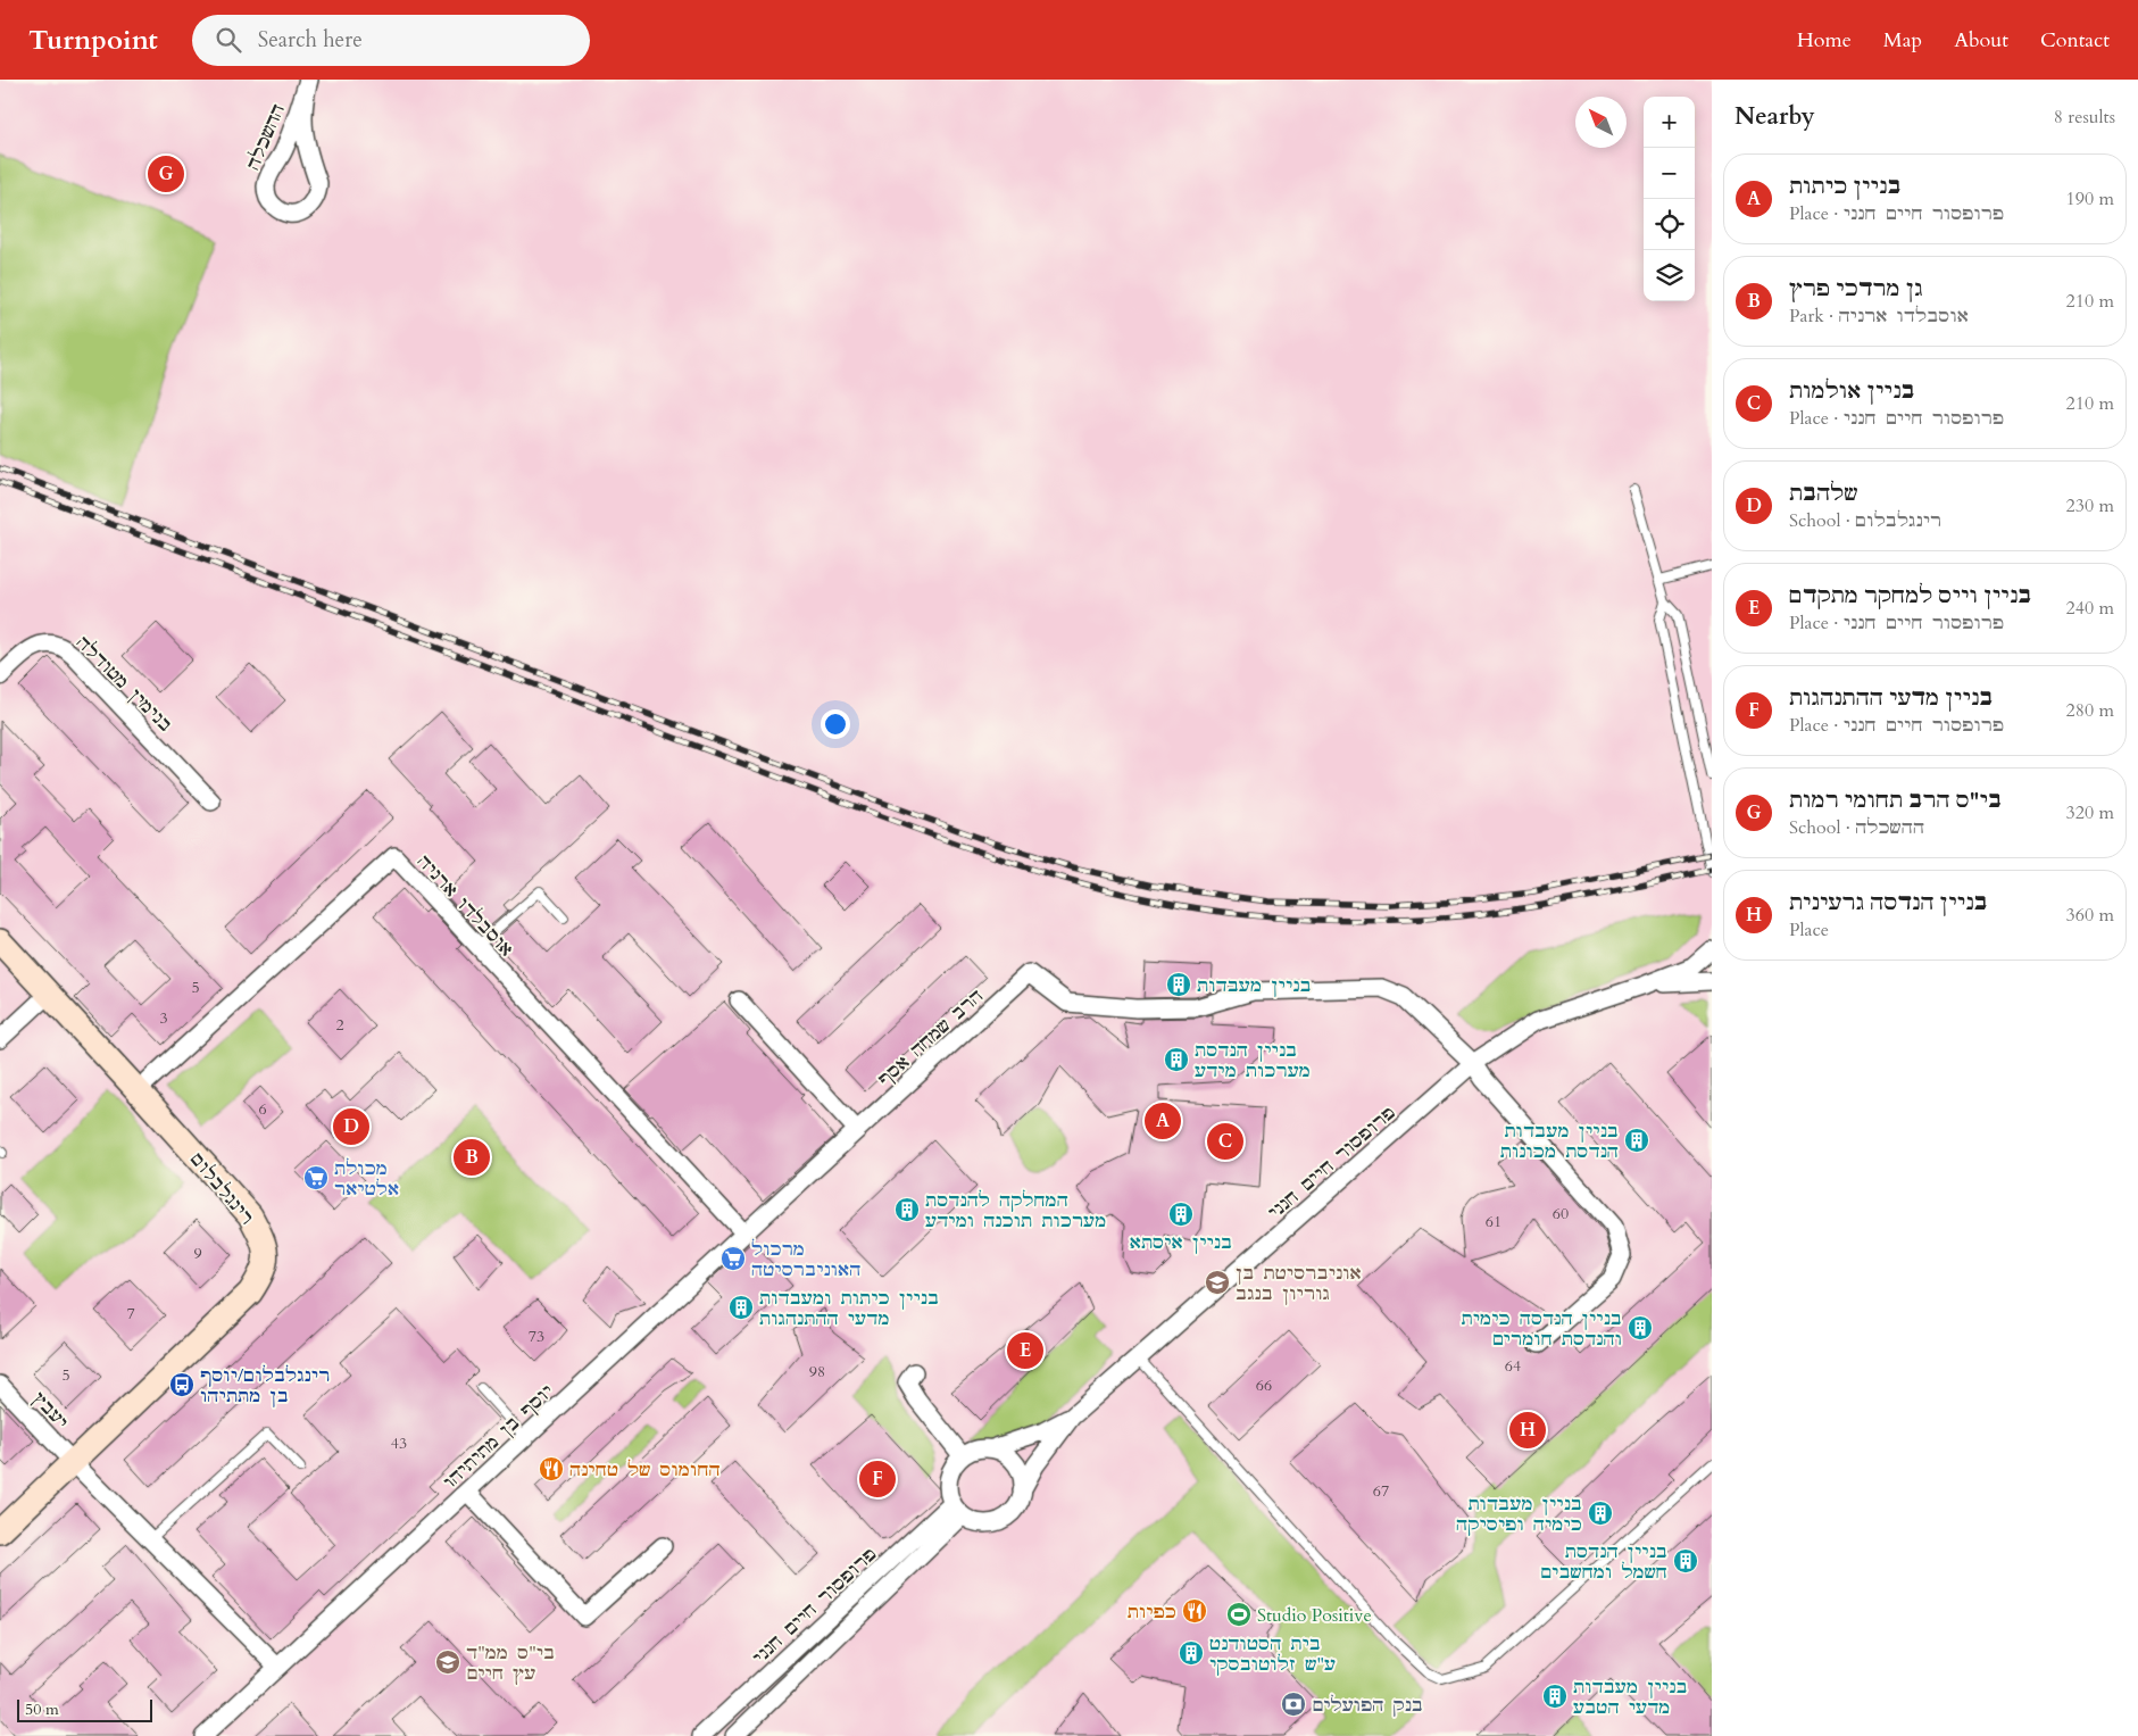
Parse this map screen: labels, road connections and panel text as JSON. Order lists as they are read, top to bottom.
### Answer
{
  "streets": {
    "street": [
      "ההשכלה",
      "בנימין מטודלה",
      "אוסבלדו ארניה",
      "הרב שמחה אסף",
      "פרופסור חיים חנני",
      "רינגלבלום",
      "יעבץ",
      "יוסף בן מתיתיהו"
    ]
  },
  "crossings": [
    ["אוסבלדו ארניה", "הרב שמחה אסף"],
    ["אוסבלדו ארניה", "רינגלבלום"],
    ["אוסבלדו ארניה", "יוסף בן מתיתיהו"],
    ["הרב שמחה אסף", "פרופסור חיים חנני"],
    ["הרב שמחה אסף", "יוסף בן מתיתיהו"],
    ["רינגלבלום", "יעבץ"]
  ],
  "places": {
    "building": [
      "בניין מעבדות",
      "בניין הנדסת מערכות מידע",
      "בניין מעבדות הנדסת מכונות",
      "המחלקה להנדסת מערכות תוכנה ומידע",
      "בניין איסתא",
      "בניין כיתות ומעבדות מדעי ההתנהגות",
      "בניין הנדסה כימית והנדסת חומרים",
      "בניין מעבדות כימיה ופיסיקה",
      "בניין הנדסת חשמל ומחשבים",
      "בית הסטודנט ע\"ש זלוטובסקי",
      "בניין מעבדות מדעי הטבע"
    ],
    "supermarket": ["מכולת אלטיאר", "מרכול האוניברסיטה"],
    "school or university": ["אוניברסיטת בן גוריון בנגב", "בי\"ס ממ\"ד עץ חיים"],
    "bus stop": ["רינגלבלום/יוסף בן מתתיהו"],
    "restaurant": ["החומוס של טחינה", "כפיות"],
    "sports": ["Studio Positive"],
    "bank": ["בנק הפועלים"]
  },
  "house_numbers": [
    "5",
    "3",
    "2",
    "6",
    "60",
    "61",
    "9",
    "7",
    "73",
    "64",
    "98",
    "5",
    "66",
    "43",
    "67"
  ],
  "scale_bar": "50 m",
  "north": "top left",
  "page": {
    "header": "Turnpoint",
    "search": "Search here",
    "nav": [
      "Home",
      "Map",
      "About",
      "Contact"
    ],
    "heading": ["Nearby", "8 results"],
    "map_buttons": ["+", "−"],
    "pins": [
      "G",
      "A",
      "D",
      "C",
      "B",
      "E",
      "H",
      "F"
    ],
    "list": [
      {
        "mark": "A",
        "name": "בניין כיתות",
        "note": "Place · פרופסור חיים חנני",
        "value": "190 m"
      },
      {
        "mark": "B",
        "name": "גן מרדכי פרץ",
        "note": "Park · אוסבלדו ארניה",
        "value": "210 m"
      },
      {
        "mark": "C",
        "name": "בניין אולמות",
        "note": "Place · פרופסור חיים חנני",
        "value": "210 m"
      },
      {
        "mark": "D",
        "name": "שלהבת",
        "note": "School · רינגלבלום",
        "value": "230 m"
      },
      {
        "mark": "E",
        "name": "בניין וייס למחקר מתקדם",
        "note": "Place · פרופסור חיים חנני",
        "value": "240 m"
      },
      {
        "mark": "F",
        "name": "בניין מדעי ההתנהגות",
        "note": "Place · פרופסור חיים חנני",
        "value": "280 m"
      },
      {
        "mark": "G",
        "name": "בי\"ס הרב תחומי רמות",
        "note": "School · ההשכלה",
        "value": "320 m"
      },
      {
        "mark": "H",
        "name": "בניין הנדסה גרעינית",
        "note": "Place",
        "value": "360 m"
      }
    ],
    "scale": "50 m"
  }
}
